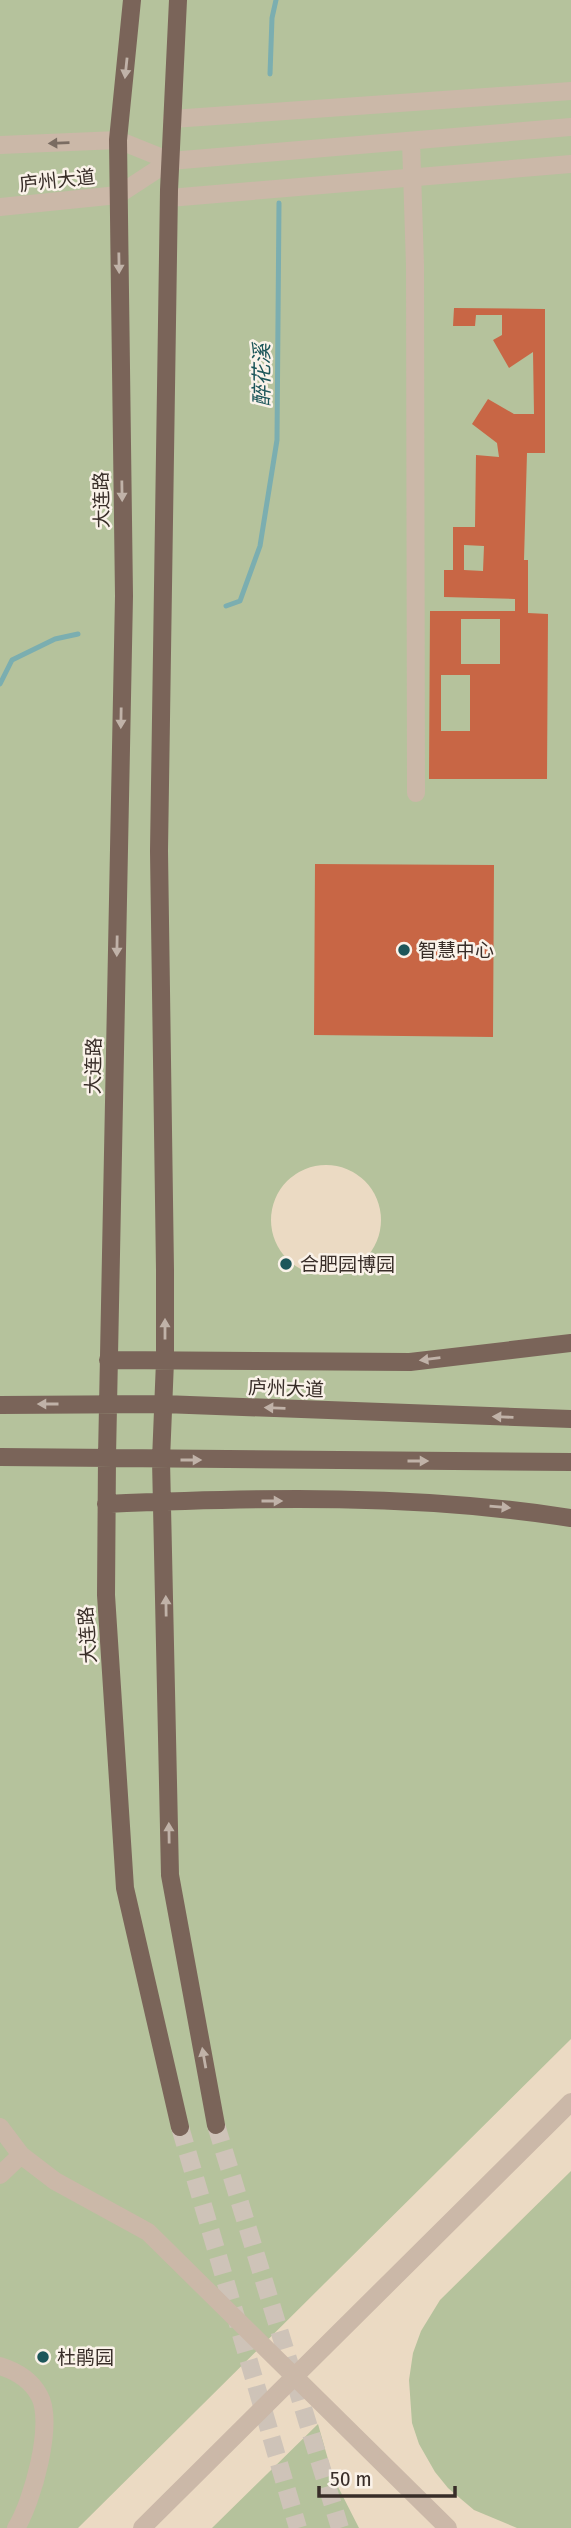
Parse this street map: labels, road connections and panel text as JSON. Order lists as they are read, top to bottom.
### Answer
{
  "streets": {
    "main road": ["庐州大道", "大连路"]
  },
  "crossings": [
    ["庐州大道", "大连路"]
  ],
  "one_way": ["庐州大道"],
  "water": ["醉花溪"],
  "places": ["智慧中心", "合肥园博园", "杜鹃园"],
  "scale_bar": "50 m"
}
